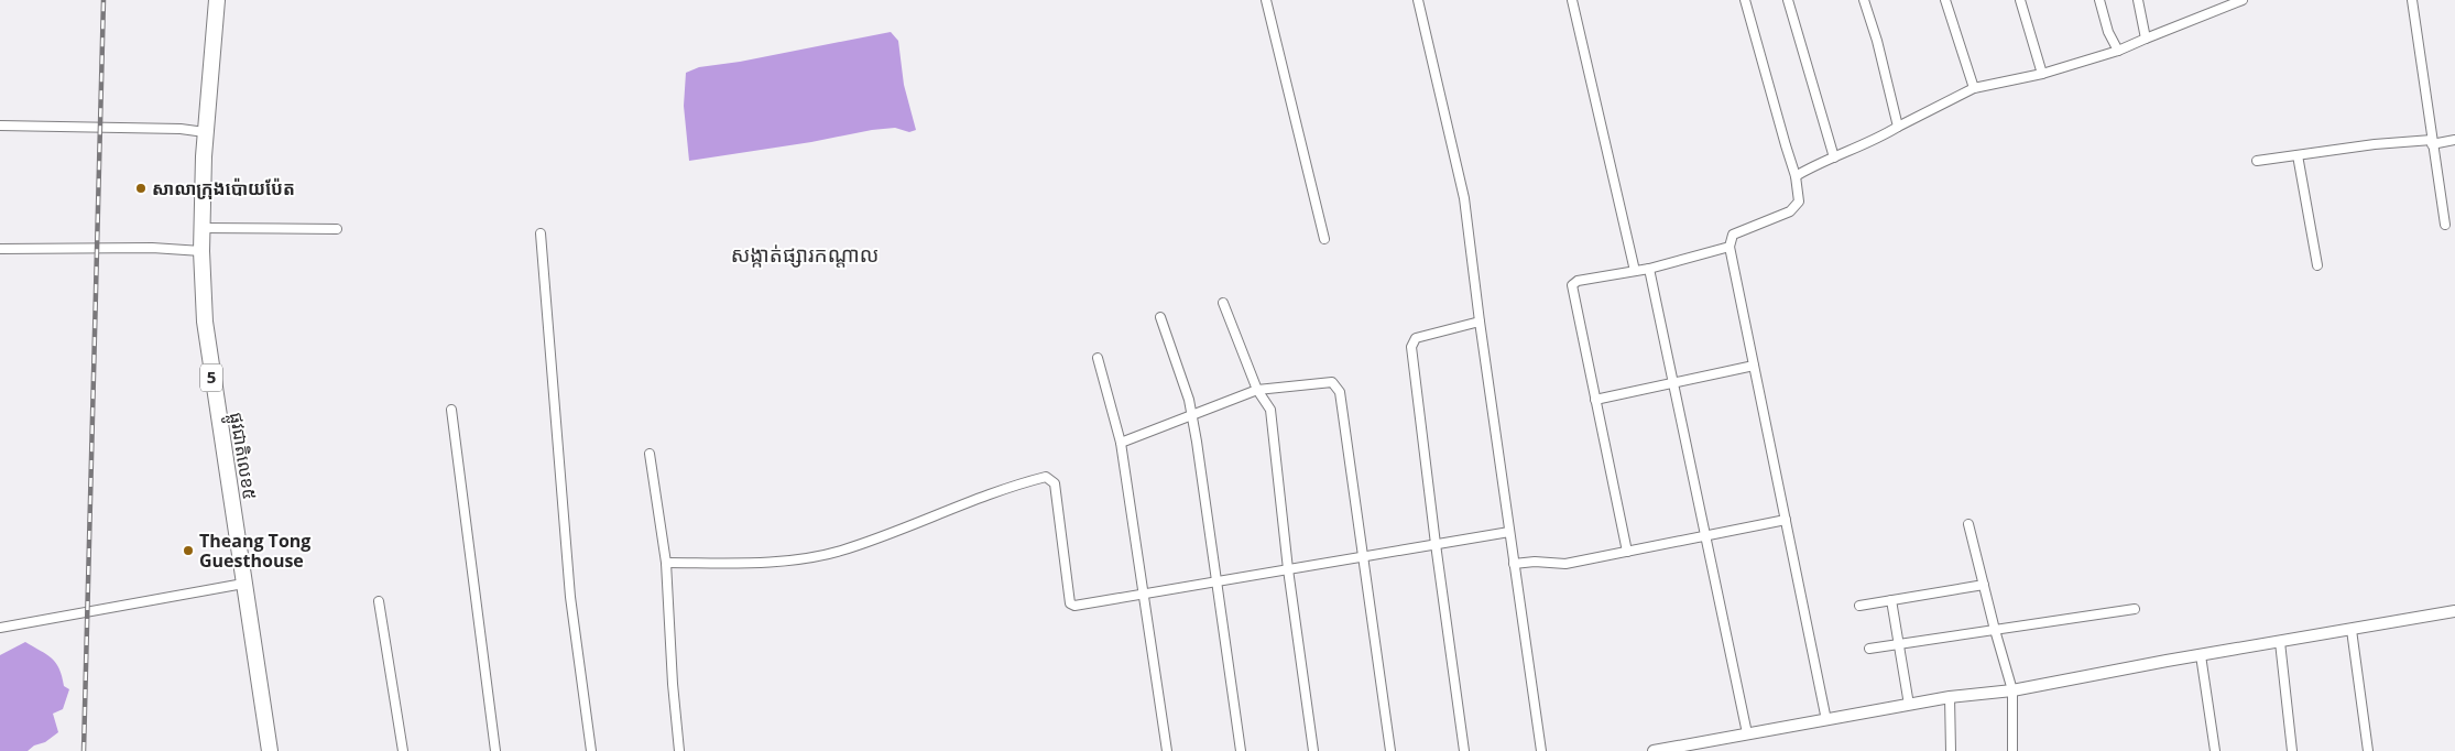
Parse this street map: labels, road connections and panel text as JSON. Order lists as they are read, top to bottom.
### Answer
{
  "streets": {
    "highway": ["5", "ផ្លូវជាតិលេខ៥"]
  },
  "districts": ["សង្កាត់ផ្សារកណ្ដាល"],
  "places": ["សាលាក្រុងប៉ោយប៉ែត", "Theang Tong Guesthouse"]
}
